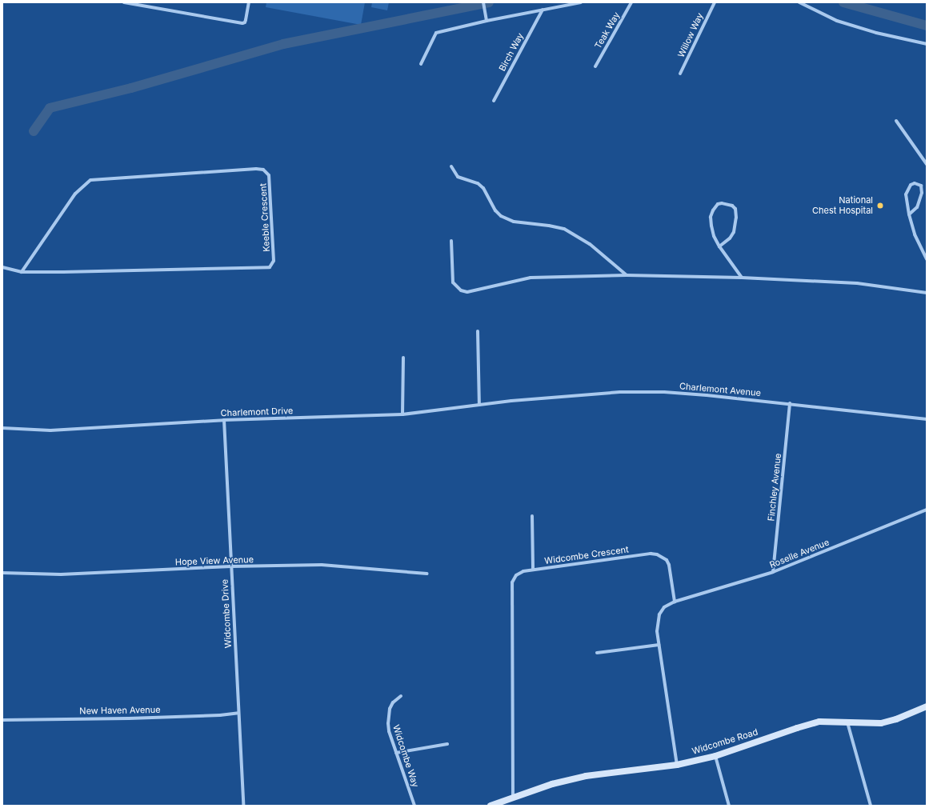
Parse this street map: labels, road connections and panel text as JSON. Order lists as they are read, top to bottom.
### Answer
{
  "streets": {
    "street": [
      "Teak Way",
      "Willow Way",
      "Birch Way",
      "Keeble Crescent",
      "Charlemont Avenue",
      "Charlemont Drive",
      "Finchley Avenue",
      "Roselle Avenue",
      "Widcombe Crescent",
      "Hope View Avenue",
      "Widcombe Drive",
      "New Haven Avenue",
      "Widcombe Road",
      "Widcombe Way"
    ]
  },
  "crossings": [
    ["Charlemont Avenue", "Charlemont Drive"],
    ["Charlemont Avenue", "Finchley Avenue"],
    ["Charlemont Drive", "Widcombe Drive"],
    ["Finchley Avenue", "Roselle Avenue"],
    ["Roselle Avenue", "Widcombe Crescent"],
    ["Widcombe Crescent", "Widcombe Road"],
    ["Hope View Avenue", "Widcombe Drive"],
    ["Widcombe Drive", "New Haven Avenue"]
  ],
  "places": ["National Chest Hospital"]
}
